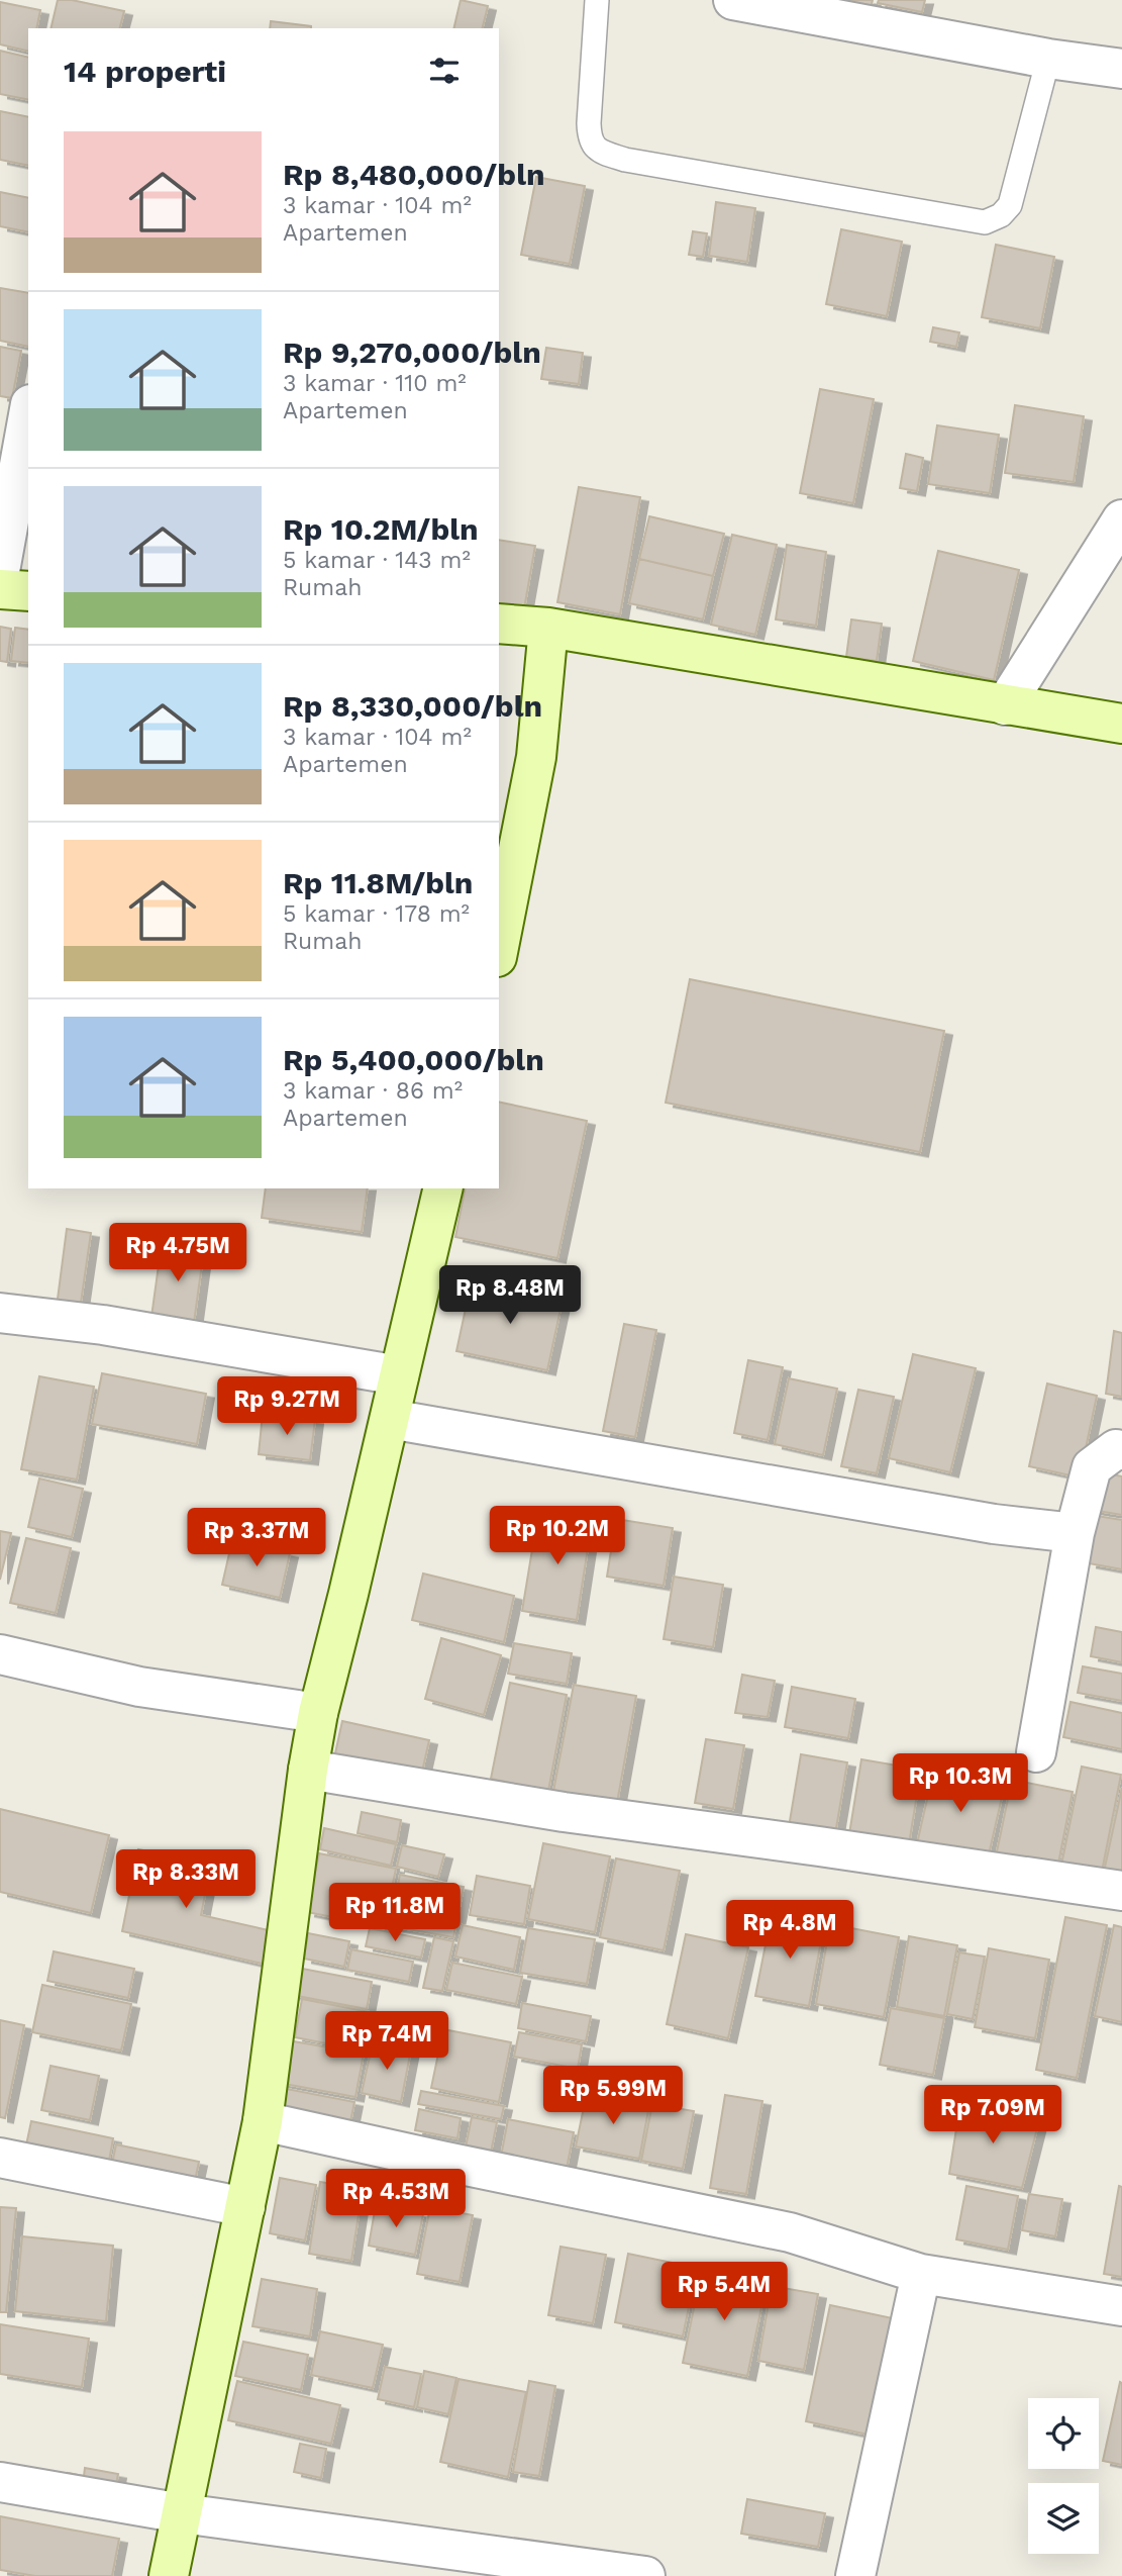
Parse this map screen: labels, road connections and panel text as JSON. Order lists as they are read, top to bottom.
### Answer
{
  "page": {
    "heading": "14 properti",
    "list": [
      {
        "name": "Rp 8,480,000/bln",
        "note": "3 kamar · 104 m² · Apartemen"
      },
      {
        "name": "Rp 9,270,000/bln",
        "note": "3 kamar · 110 m² · Apartemen"
      },
      {
        "name": "Rp 10.2M/bln",
        "note": "5 kamar · 143 m² · Rumah"
      },
      {
        "name": "Rp 8,330,000/bln",
        "note": "3 kamar · 104 m² · Apartemen"
      },
      {
        "name": "Rp 11.8M/bln",
        "note": "5 kamar · 178 m² · Rumah"
      },
      {
        "name": "Rp 5,400,000/bln",
        "note": "3 kamar · 86 m² · Apartemen"
      }
    ],
    "price": [
      "Rp 4.75M",
      "Rp 8.48M",
      "Rp 9.27M",
      "Rp 10.2M",
      "Rp 3.37M",
      "Rp 10.3M",
      "Rp 8.33M",
      "Rp 11.8M",
      "Rp 4.8M",
      "Rp 7.4M",
      "Rp 5.99M",
      "Rp 7.09M",
      "Rp 4.53M",
      "Rp 5.4M"
    ]
  }
}
